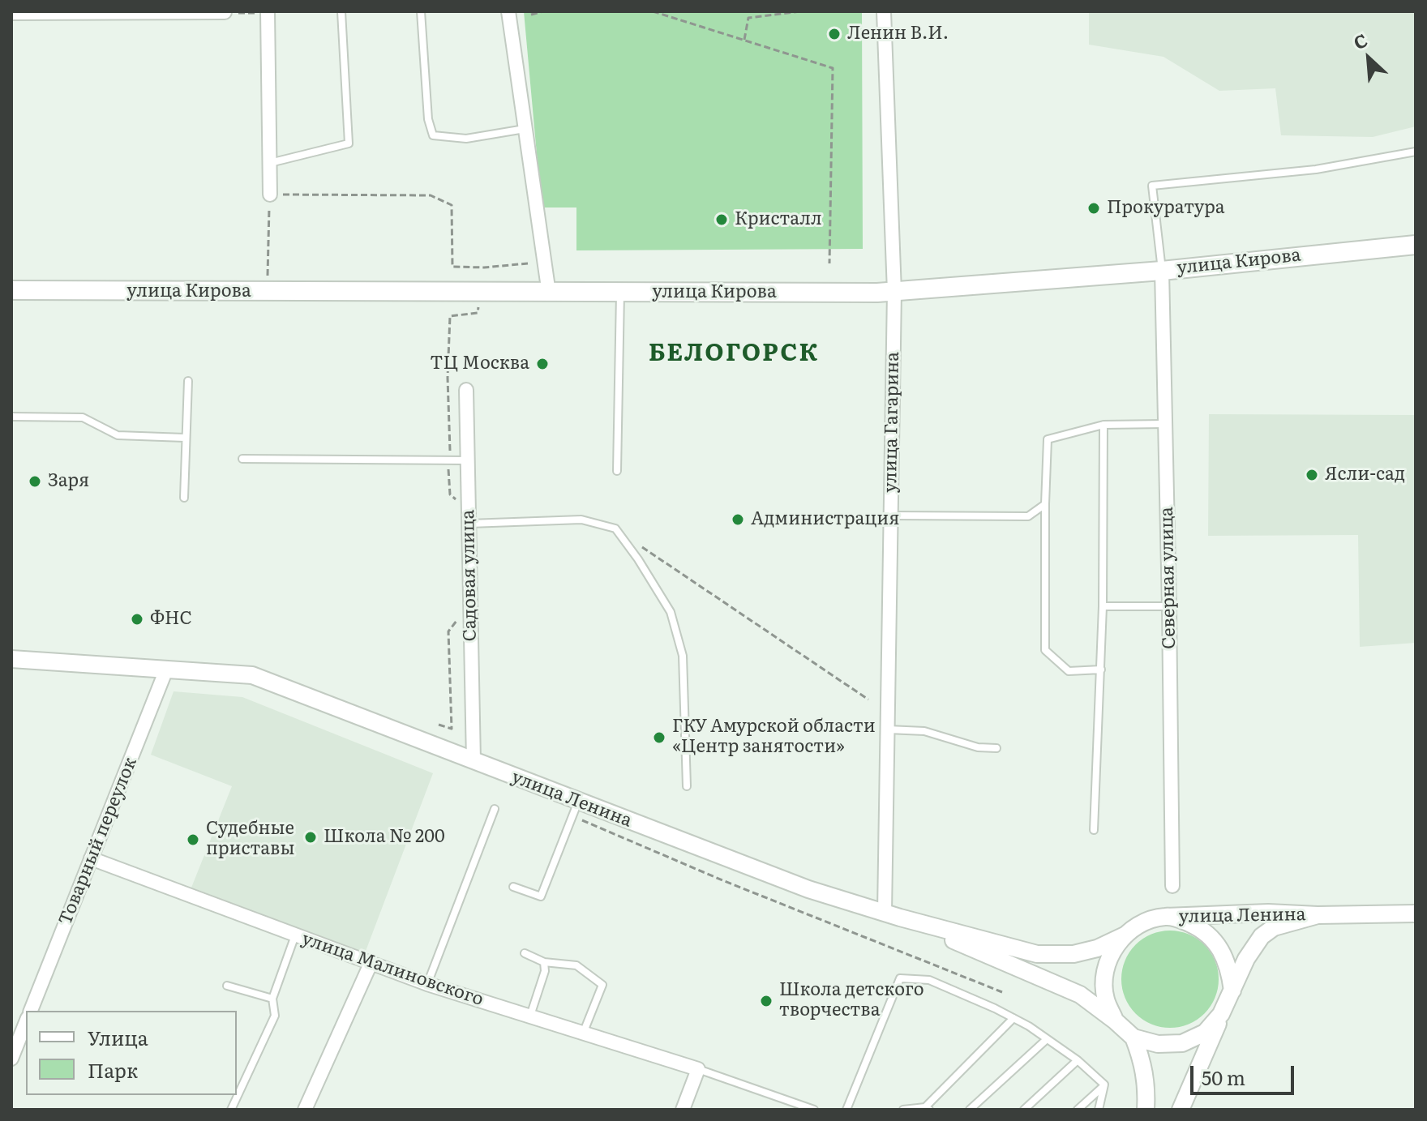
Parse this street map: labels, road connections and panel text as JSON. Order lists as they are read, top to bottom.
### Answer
{
  "streets": {
    "main road": ["улица Кирова"],
    "street": [
      "улица Гагарина",
      "Садовая улица",
      "Северная улица",
      "улица Ленина",
      "Товарный переулок",
      "улица Малиновского"
    ]
  },
  "crossings": [
    ["улица Кирова", "улица Гагарина"],
    ["улица Кирова", "Северная улица"],
    ["улица Гагарина", "улица Ленина"],
    ["Садовая улица", "улица Ленина"],
    ["улица Ленина", "Товарный переулок"],
    ["Товарный переулок", "улица Малиновского"]
  ],
  "districts": ["БЕЛОГОРСК"],
  "places": [
    "Ленин В.И.",
    "Прокуратура",
    "Кристалл",
    "ТЦ Москва",
    "Ясли-сад",
    "Заря",
    "Администрация",
    "ФНС",
    "ГКУ Амурской области «Центр занятости»",
    "Школа № 200",
    "Судебные приставы",
    "Школа детского творчества"
  ],
  "legend": ["Улица", "Парк"],
  "scale_bar": "50 m",
  "north": "top left"
}
